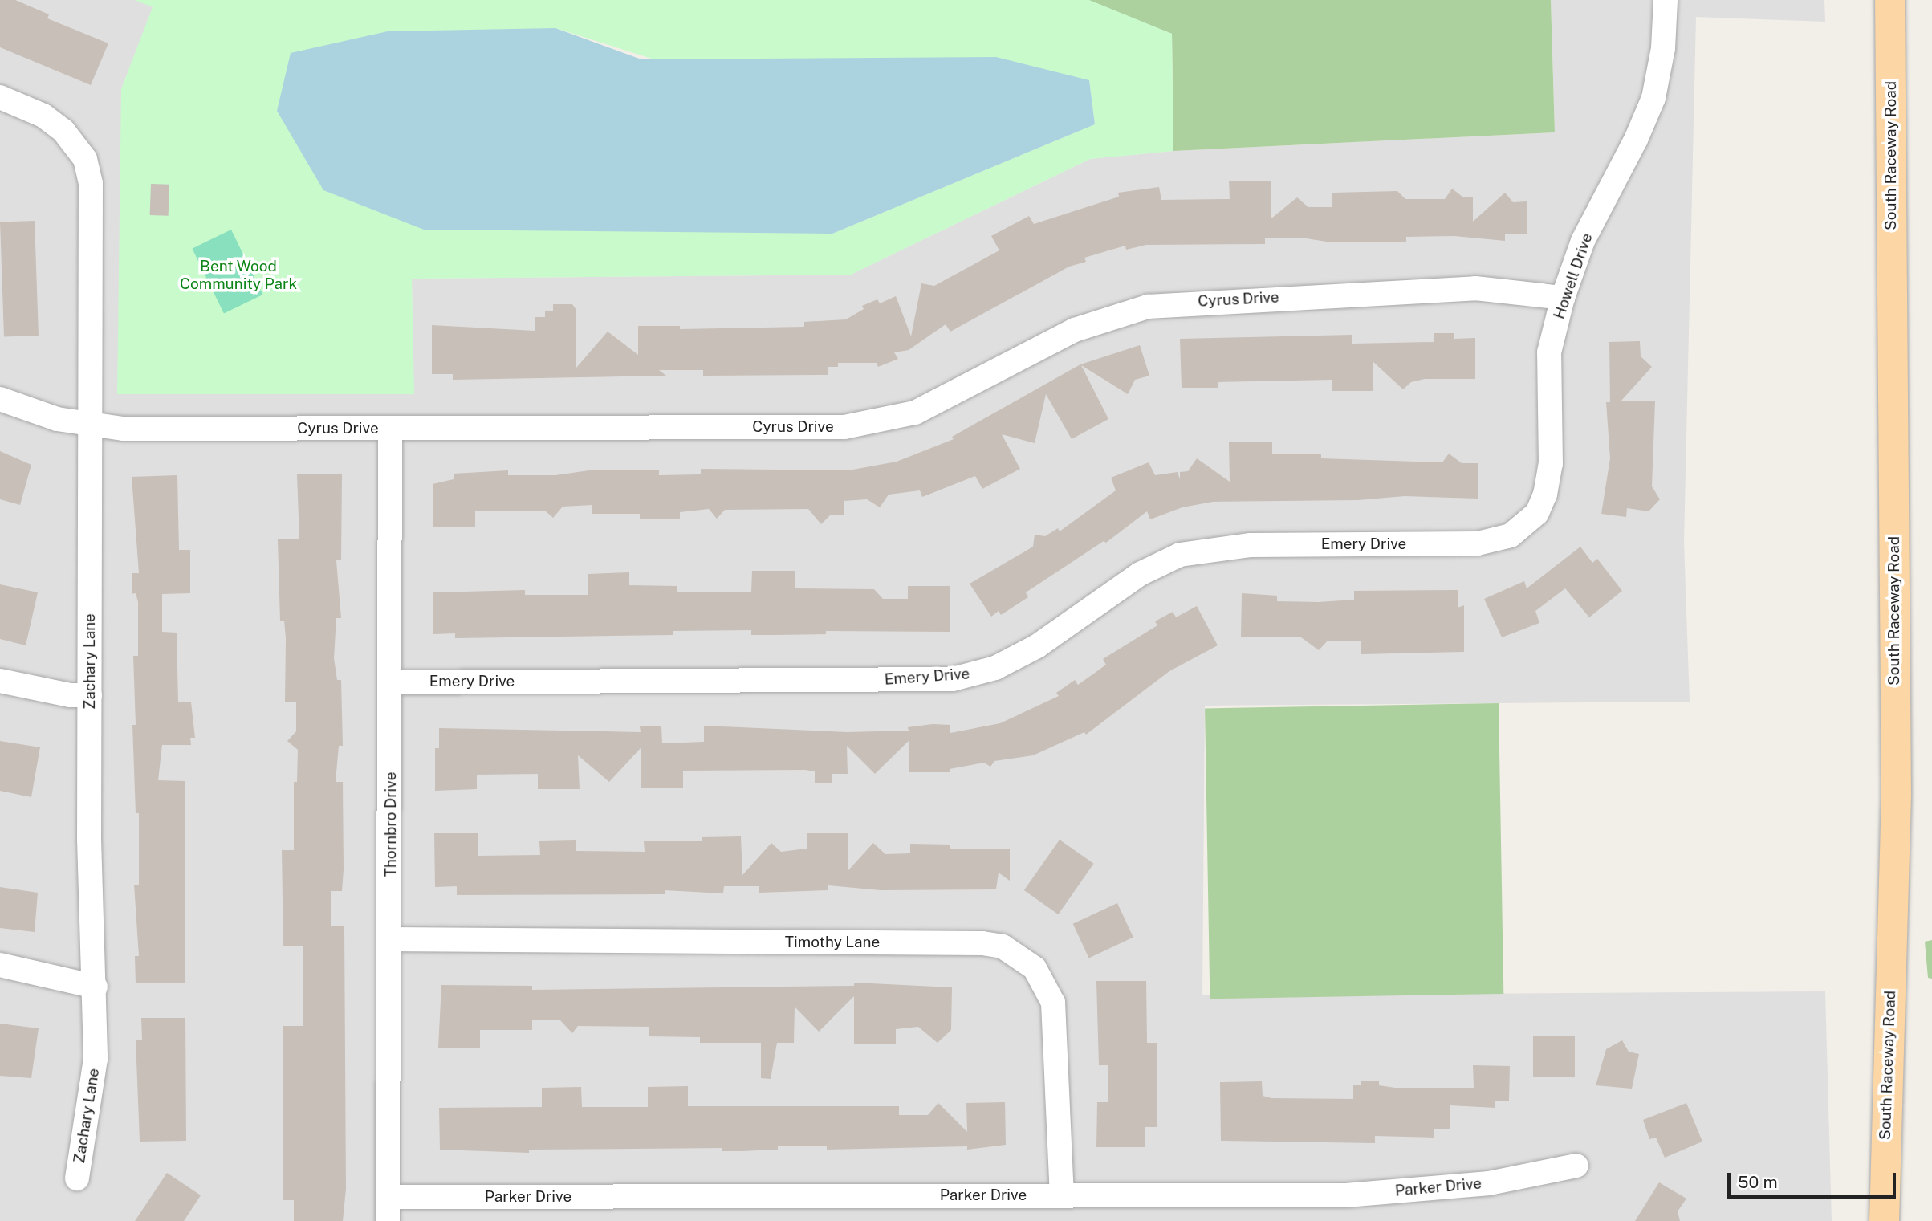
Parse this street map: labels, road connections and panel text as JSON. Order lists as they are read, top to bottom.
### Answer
{
  "streets": {
    "main road": ["South Raceway Road"],
    "street": [
      "Howell Drive",
      "Cyrus Drive",
      "Emery Drive",
      "Zachary Lane",
      "Thornbro Drive",
      "Timothy Lane",
      "Parker Drive"
    ]
  },
  "crossings": [
    ["Howell Drive", "Cyrus Drive"],
    ["Howell Drive", "Emery Drive"],
    ["Cyrus Drive", "Zachary Lane"],
    ["Cyrus Drive", "Thornbro Drive"],
    ["Emery Drive", "Thornbro Drive"],
    ["Thornbro Drive", "Timothy Lane"],
    ["Thornbro Drive", "Parker Drive"],
    ["Timothy Lane", "Parker Drive"]
  ],
  "parks": ["Bent Wood Community Park"],
  "scale_bar": "50 m"
}
